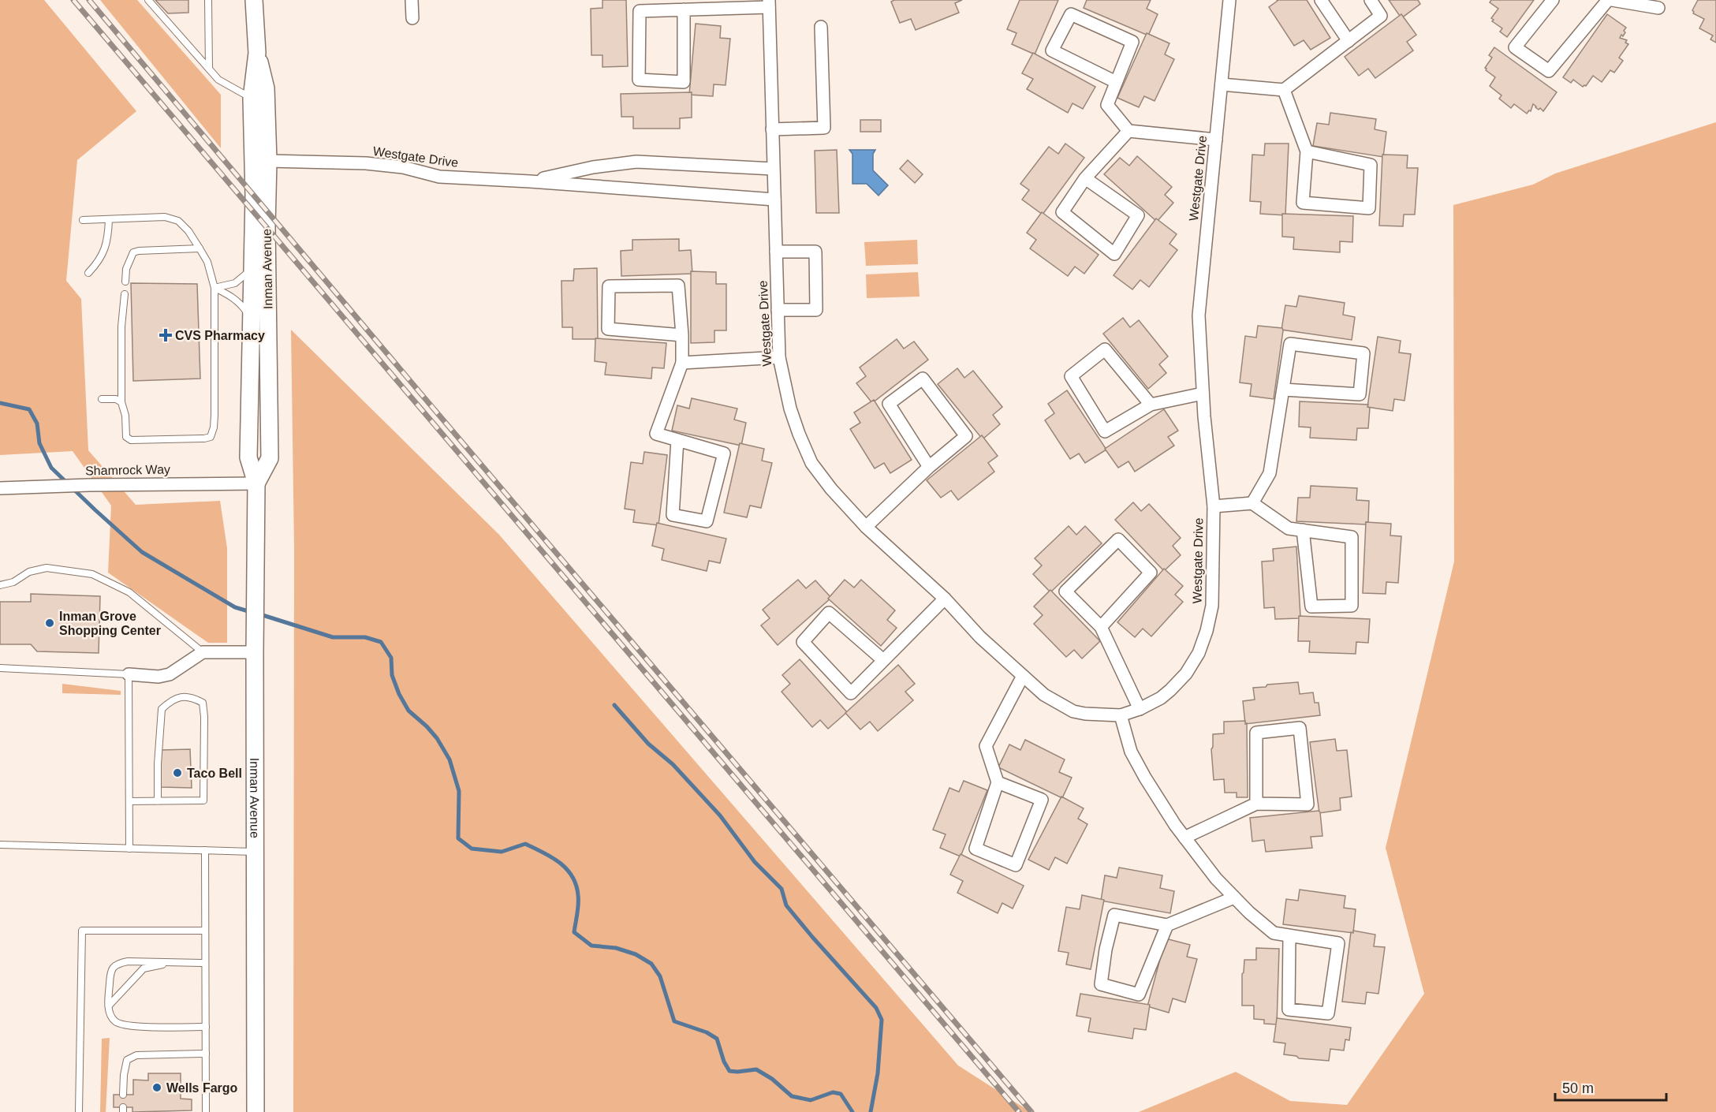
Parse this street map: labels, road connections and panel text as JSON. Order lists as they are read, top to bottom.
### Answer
{
  "streets": {
    "main road": ["Inman Avenue"],
    "street": ["Westgate Drive", "Shamrock Way"]
  },
  "crossings": [
    ["Westgate Drive", "Inman Avenue"],
    ["Inman Avenue", "Shamrock Way"]
  ],
  "places": {
    "health": ["CVS Pharmacy"],
    "other": ["Inman Grove Shopping Center", "Taco Bell", "Wells Fargo"]
  },
  "scale_bar": "50 m"
}
